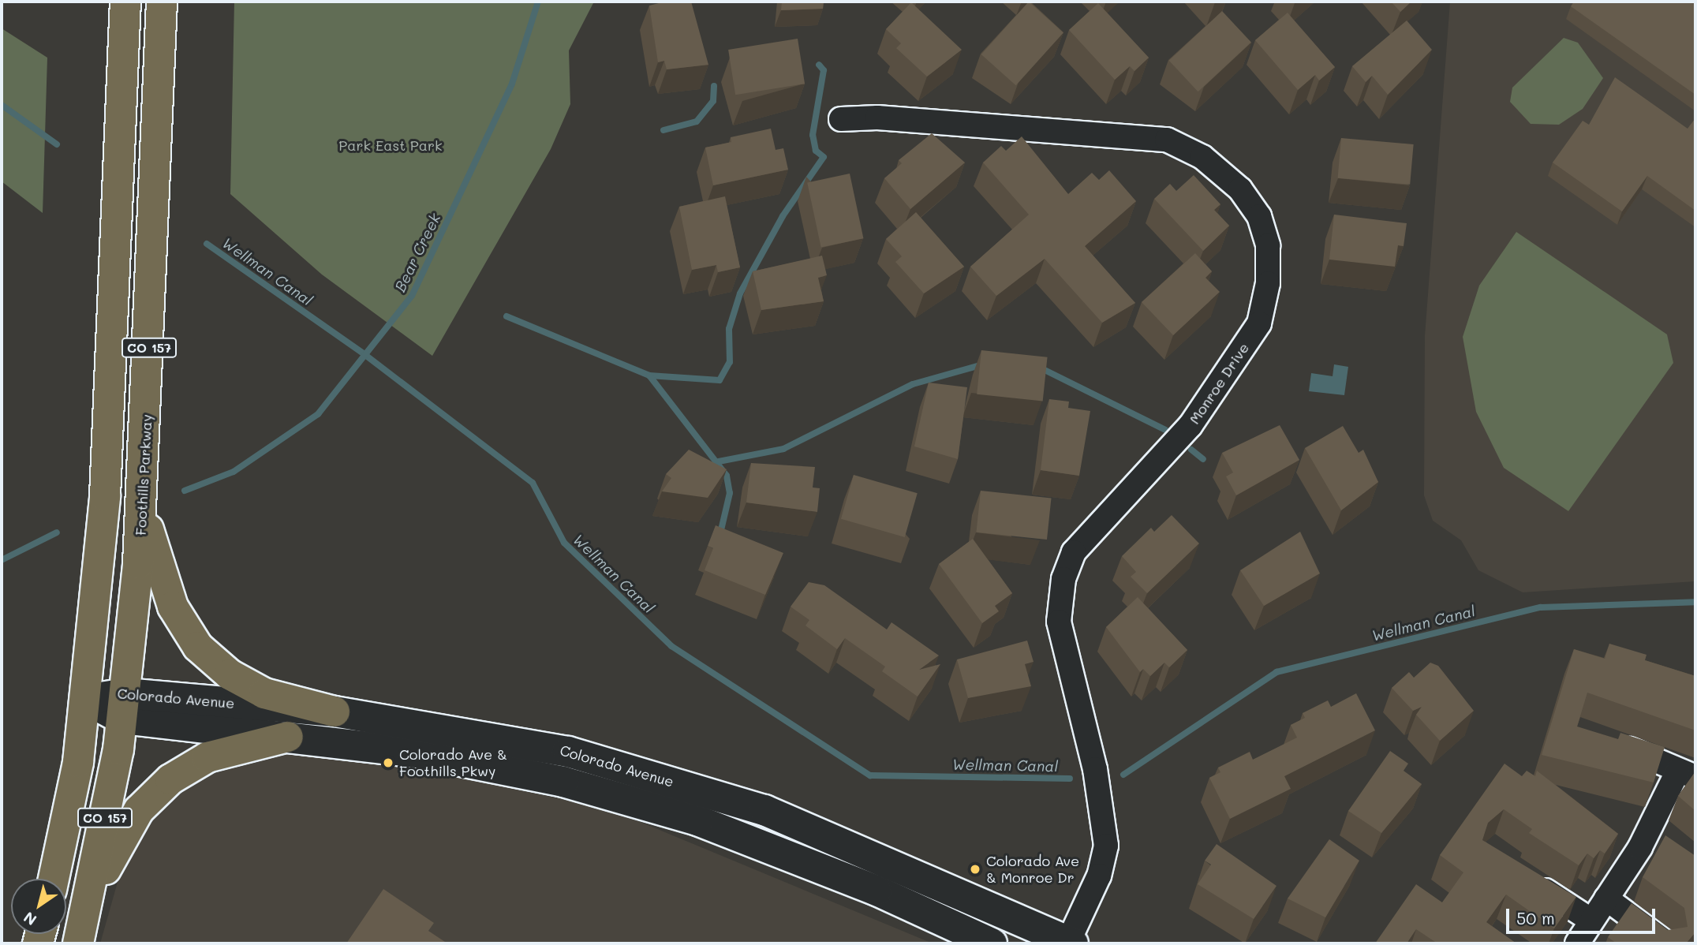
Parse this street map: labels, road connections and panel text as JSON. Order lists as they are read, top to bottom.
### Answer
{
  "streets": {
    "highway": ["CO 157", "Foothills Parkway"],
    "main road": ["Colorado Avenue"],
    "street": ["Monroe Drive"]
  },
  "crossings": [
    ["CO 157", "Colorado Avenue"],
    ["Monroe Drive", "Colorado Avenue"],
    ["Foothills Parkway", "Colorado Avenue"]
  ],
  "water": ["Bear Creek", "Wellman Canal"],
  "parks": ["Park East Park"],
  "places": ["Colorado Ave & Foothills Pkwy", "Colorado Ave & Monroe Dr"],
  "scale_bar": "50 m",
  "north": "bottom left"
}
